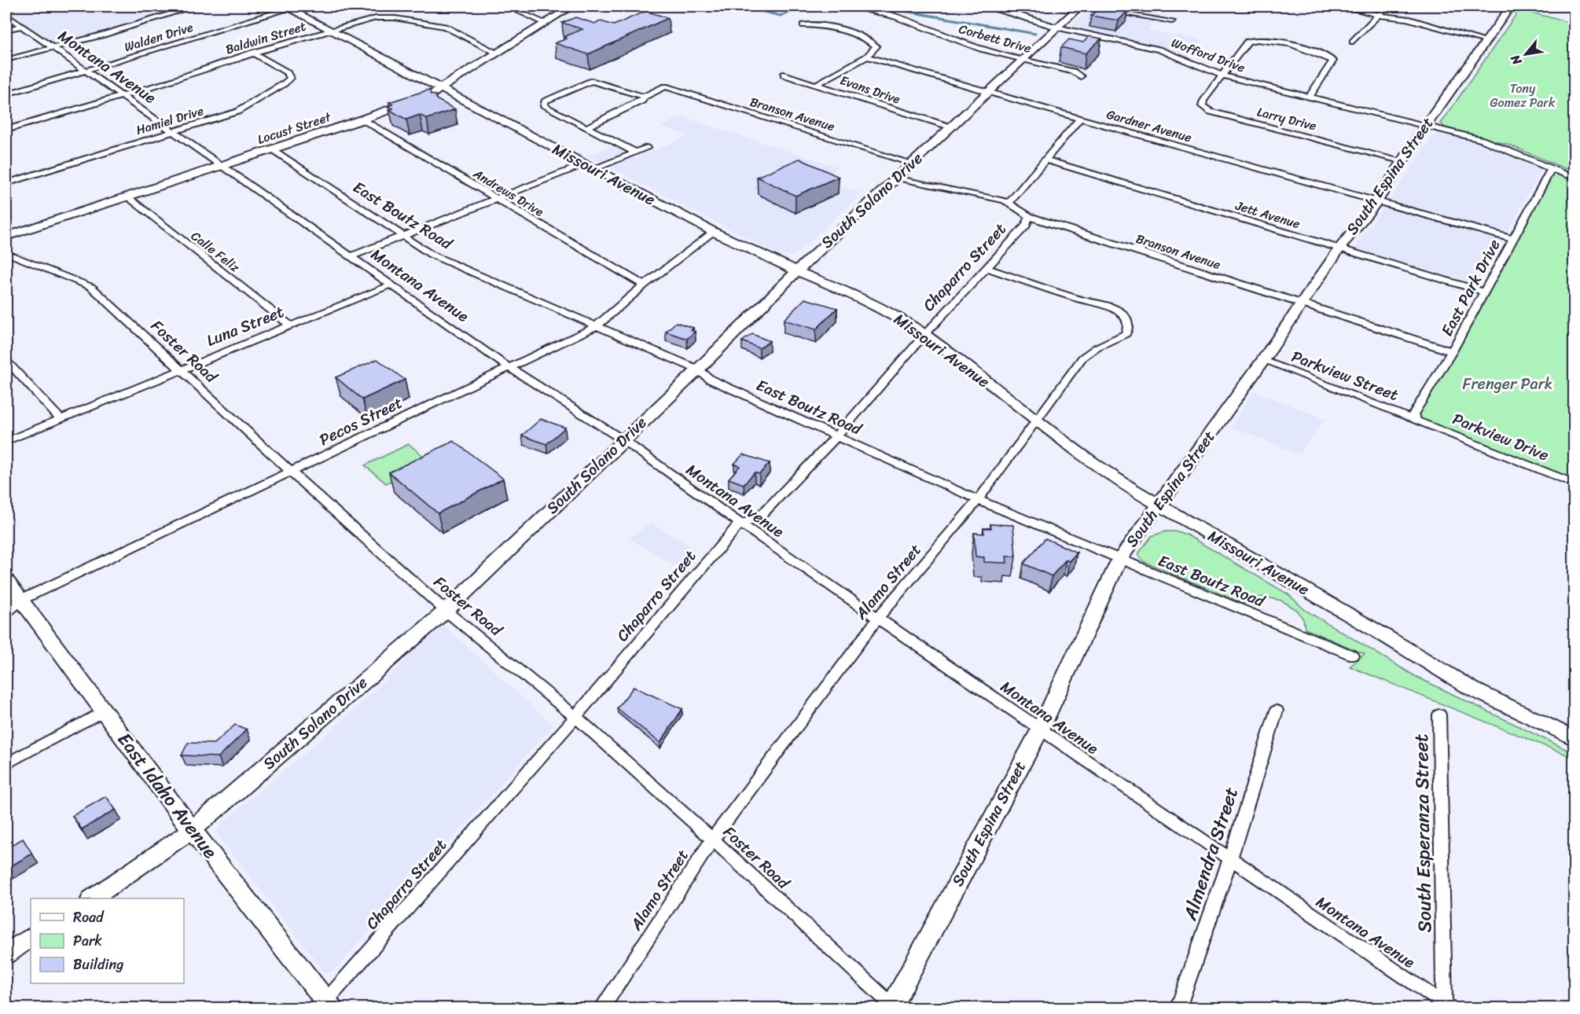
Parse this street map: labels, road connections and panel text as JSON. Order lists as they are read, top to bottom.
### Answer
{
  "streets": {
    "street": [
      "Walden Drive",
      "Baldwin Street",
      "Corbett Drive",
      "Wofford Drive",
      "Montana Avenue",
      "Evans Drive",
      "Branson Avenue",
      "Larry Drive",
      "Hamiel Drive",
      "Gardner Avenue",
      "Locust Street",
      "Missouri Avenue",
      "South Espina Street",
      "Andrews Drive",
      "South Solano Drive",
      "Jett Avenue",
      "East Boutz Road",
      "Calle Feliz",
      "Chaparro Street",
      "East Park Drive",
      "Luna Street",
      "Foster Road",
      "Parkview Street",
      "Pecos Street",
      "Parkview Drive",
      "Alamo Street",
      "East Idaho Avenue",
      "South Esperanza Street",
      "Almendra Street"
    ]
  },
  "crossings": [
    ["Walden Drive", "Montana Avenue"],
    ["Walden Drive", "Missouri Avenue"],
    ["Baldwin Street", "Montana Avenue"],
    ["Baldwin Street", "Hamiel Drive"],
    ["Baldwin Street", "Locust Street"],
    ["Baldwin Street", "Missouri Avenue"],
    ["Corbett Drive", "South Solano Drive"],
    ["Wofford Drive", "Larry Drive"],
    ["Wofford Drive", "South Espina Street"],
    ["Wofford Drive", "South Solano Drive"],
    ["Wofford Drive", "East Park Drive"],
    ["Montana Avenue", "Hamiel Drive"],
    ["Montana Avenue", "Locust Street"],
    ["Montana Avenue", "South Espina Street"],
    ["Montana Avenue", "South Solano Drive"],
    ["Montana Avenue", "Chaparro Street"],
    ["Montana Avenue", "Luna Street"],
    ["Montana Avenue", "Pecos Street"],
    ["Montana Avenue", "Alamo Street"],
    ["Montana Avenue", "South Esperanza Street"],
    ["Montana Avenue", "Almendra Street"],
    ["Evans Drive", "South Solano Drive"],
    ["Branson Avenue", "South Espina Street"],
    ["Branson Avenue", "South Solano Drive"],
    ["Branson Avenue", "Chaparro Street"],
    ["Branson Avenue", "East Park Drive"],
    ["Larry Drive", "South Espina Street"],
    ["Gardner Avenue", "South Espina Street"],
    ["Gardner Avenue", "South Solano Drive"],
    ["Gardner Avenue", "Chaparro Street"],
    ["Gardner Avenue", "East Park Drive"],
    ["Locust Street", "Missouri Avenue"],
    ["Locust Street", "Andrews Drive"],
    ["Locust Street", "East Boutz Road"],
    ["Locust Street", "Calle Feliz"],
    ["Missouri Avenue", "South Espina Street"],
    ["Missouri Avenue", "South Solano Drive"],
    ["Missouri Avenue", "Chaparro Street"],
    ["Missouri Avenue", "Pecos Street"],
    ["Missouri Avenue", "Alamo Street"],
    ["South Espina Street", "Jett Avenue"],
    ["South Espina Street", "East Boutz Road"],
    ["South Espina Street", "Foster Road"],
    ["South Espina Street", "Parkview Street"],
    ["Andrews Drive", "Pecos Street"],
    ["South Solano Drive", "East Boutz Road"],
    ["South Solano Drive", "Foster Road"],
    ["South Solano Drive", "East Idaho Avenue"],
    ["Jett Avenue", "Chaparro Street"],
    ["Jett Avenue", "East Park Drive"],
    ["East Boutz Road", "Chaparro Street"],
    ["East Boutz Road", "Pecos Street"],
    ["East Boutz Road", "Alamo Street"],
    ["Calle Feliz", "Luna Street"],
    ["Chaparro Street", "Foster Road"],
    ["Chaparro Street", "Alamo Street"],
    ["Chaparro Street", "East Idaho Avenue"],
    ["East Park Drive", "Parkview Street"],
    ["East Park Drive", "Parkview Drive"],
    ["Luna Street", "Foster Road"],
    ["Foster Road", "Pecos Street"],
    ["Foster Road", "Alamo Street"],
    ["Parkview Street", "Parkview Drive"],
    ["Pecos Street", "East Idaho Avenue"]
  ],
  "parks": ["Tony Gomez Park", "Frenger Park"],
  "legend": ["Road", "Park", "Building"],
  "north": "bottom left"
}
